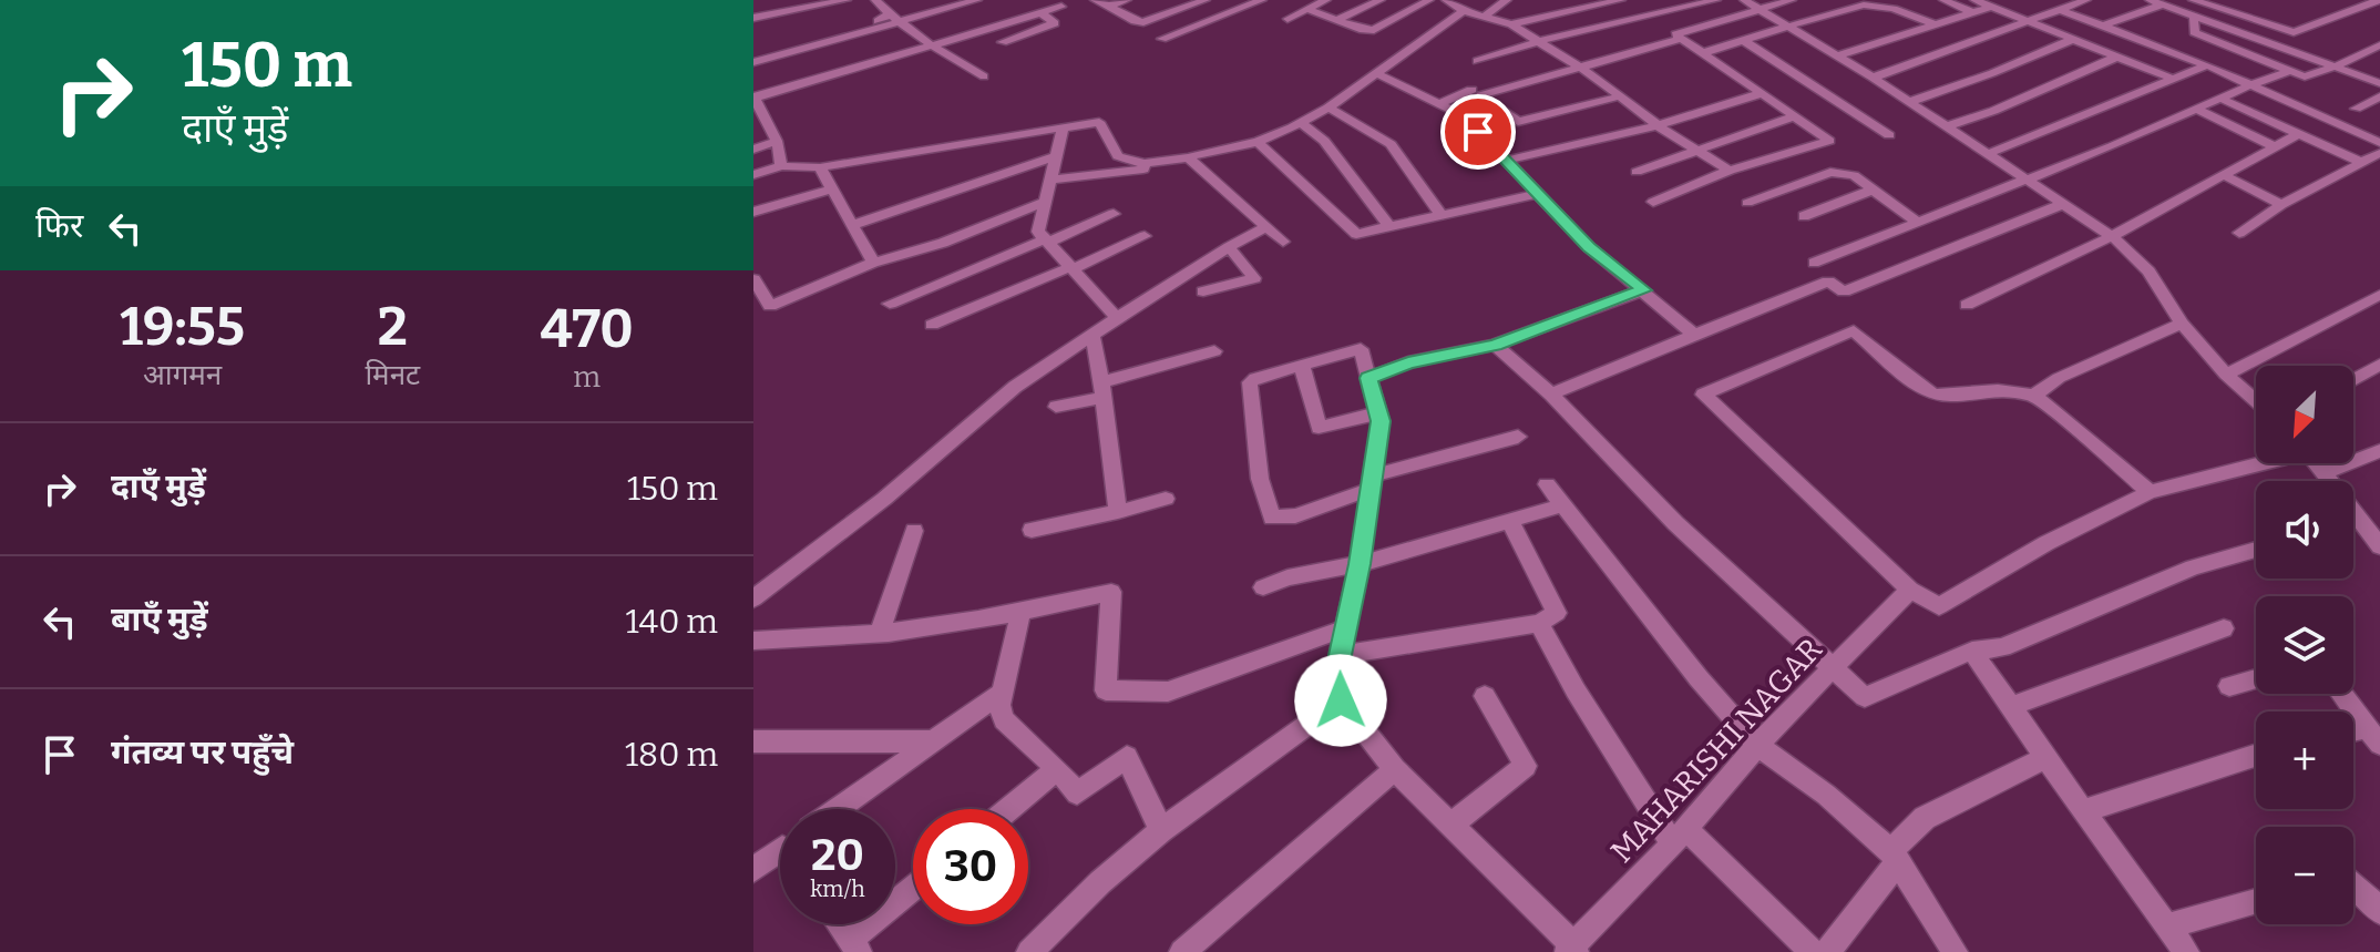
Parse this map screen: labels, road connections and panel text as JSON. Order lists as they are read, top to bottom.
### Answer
{
  "streets": {
    "street": ["MAHARISHI NAGAR"]
  },
  "north": "bottom left",
  "page": {
    "turn": ["150 m", "दाएँ मुड़ें"],
    "then": "फिर",
    "eta": [
      "19:55",
      "आगमन",
      "2",
      "मिनट",
      "470",
      "m"
    ],
    "map_buttons": ["+", "−"],
    "list": [
      {
        "name": "दाएँ मुड़ें",
        "value": "150 m"
      },
      {
        "name": "बाएँ मुड़ें",
        "value": "140 m"
      },
      {
        "name": "गंतव्य पर पहुँचे",
        "value": "180 m"
      }
    ],
    "speed": "20 km/h",
    "limit": "30"
  }
}
